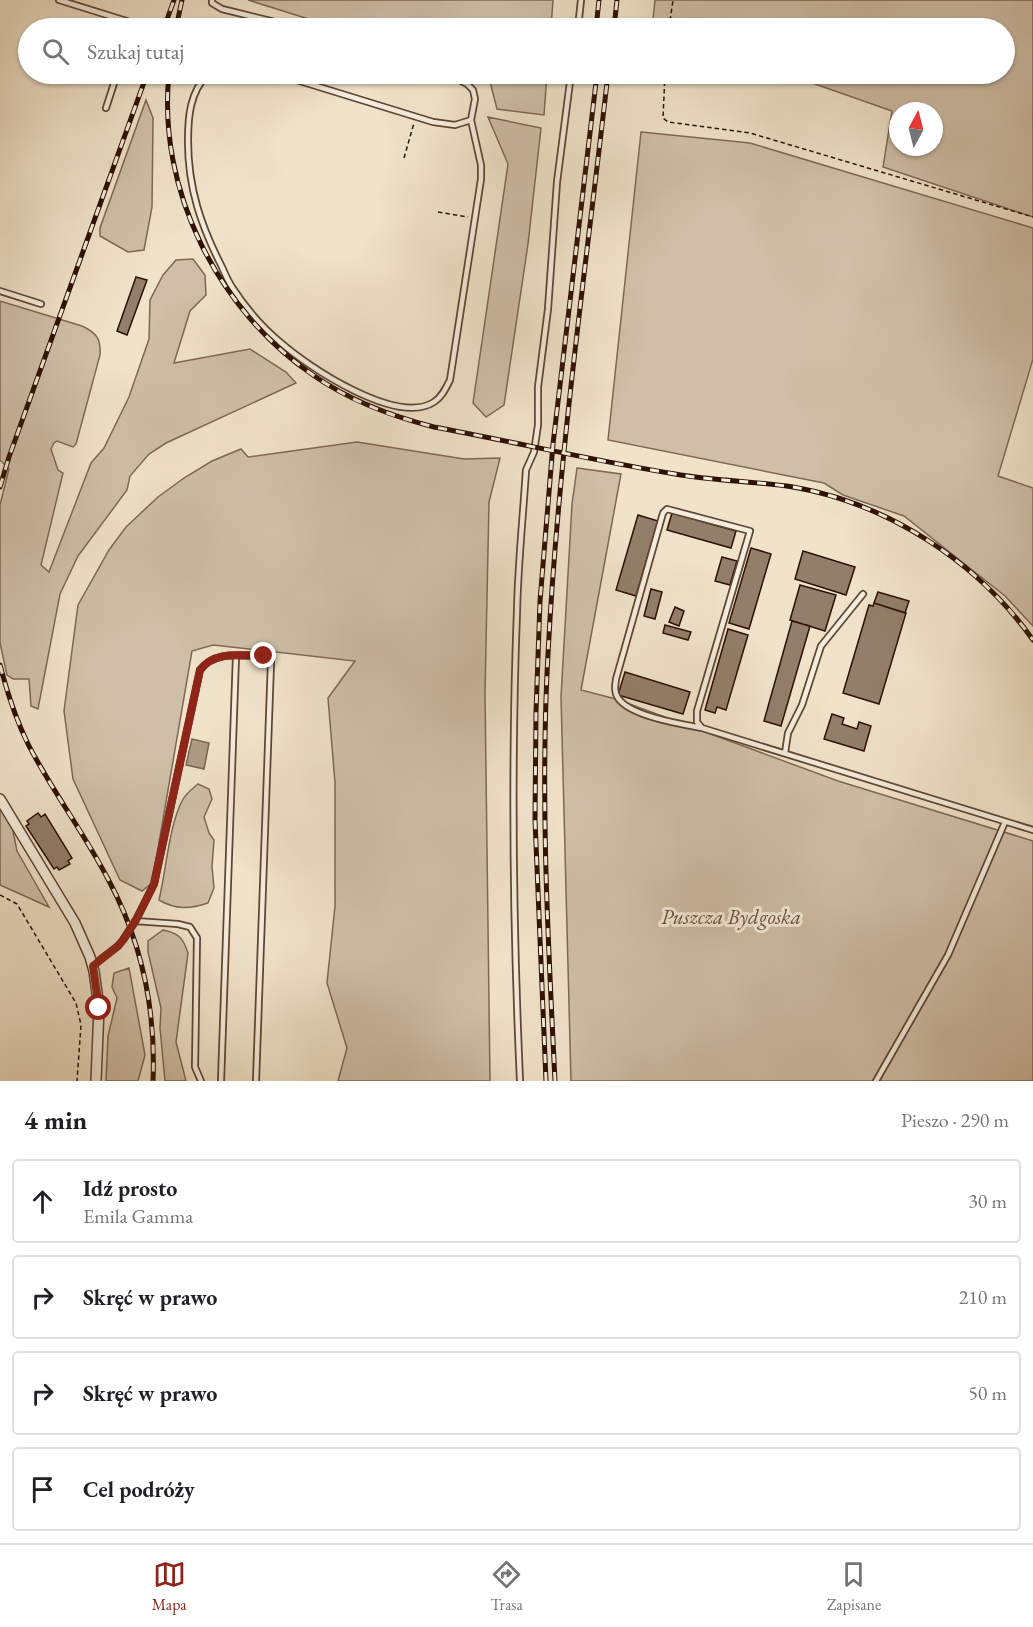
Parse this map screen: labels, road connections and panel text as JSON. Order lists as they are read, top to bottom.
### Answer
{
  "parks": ["Puszcza Bydgoska"],
  "north": "top",
  "page": {
    "search": "Szukaj tutaj",
    "heading": ["4 min", "Pieszo · 290 m"],
    "list": [
      ["Idź prosto", "Emila Gamma", "30 m"],
      ["Skręć w prawo", "210 m"],
      ["Skręć w prawo", "50 m"],
      "Cel podróży"
    ],
    "nav": ["Mapa", "Trasa", "Zapisane"]
  }
}
